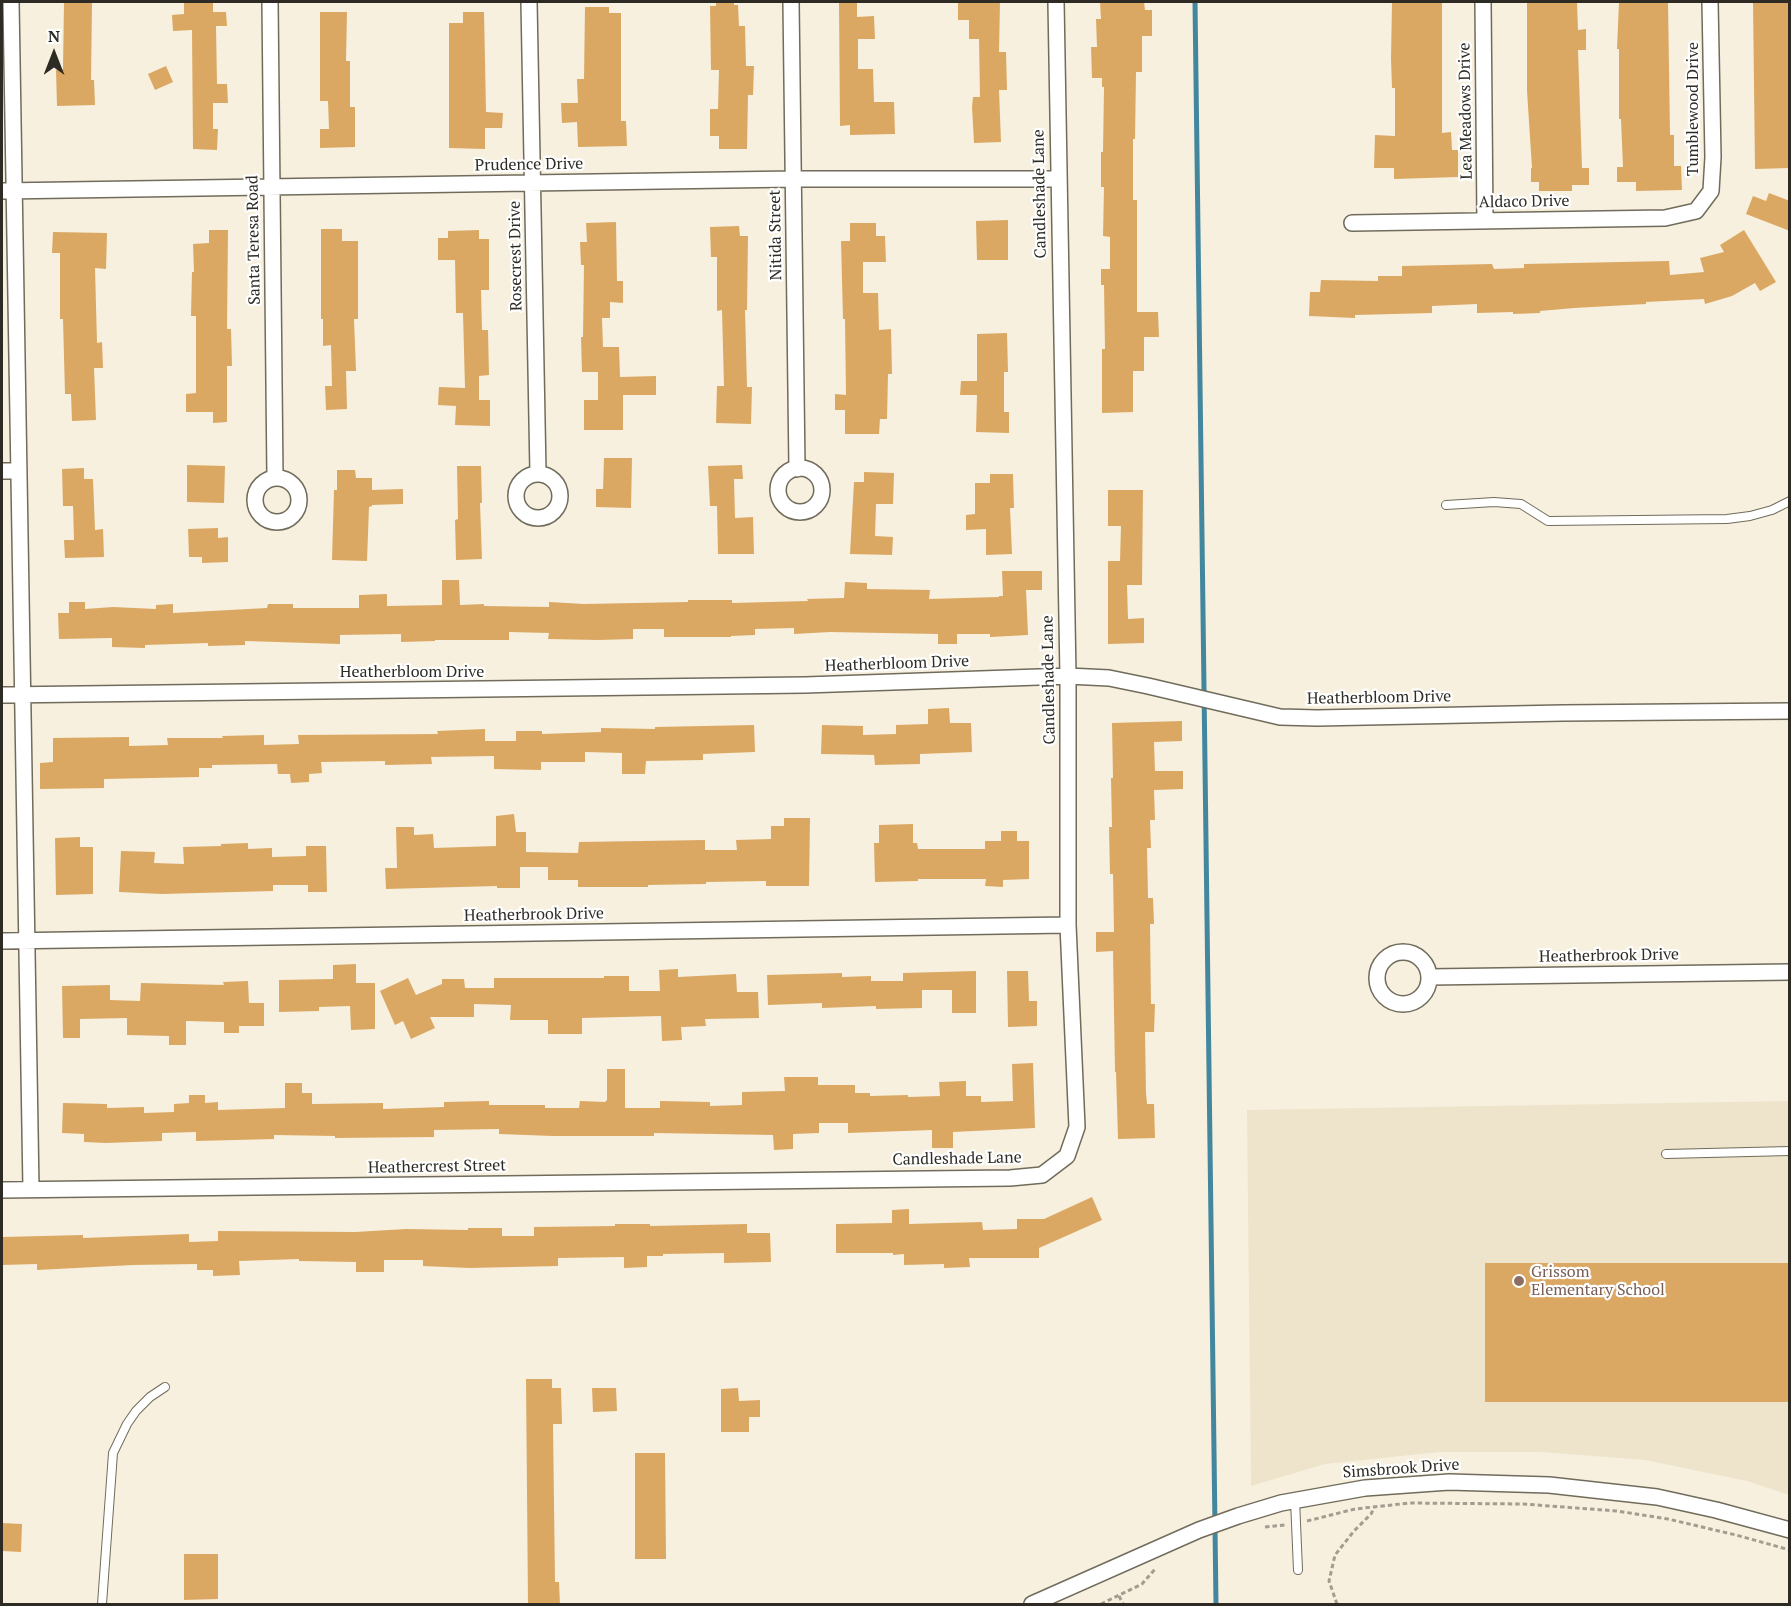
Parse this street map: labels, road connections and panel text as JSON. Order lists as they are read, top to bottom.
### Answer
{
  "streets": {
    "street": [
      "Tumblewood Drive",
      "Lea Meadows Drive",
      "Prudence Drive",
      "Candleshade Lane",
      "Aldaco Drive",
      "Nitida Street",
      "Santa Teresa Road",
      "Rosecrest Drive",
      "Heatherbloom Drive",
      "Heatherbrook Drive",
      "Heathercrest Street",
      "Simsbrook Drive"
    ]
  },
  "crossings": [
    ["Tumblewood Drive", "Aldaco Drive"],
    ["Lea Meadows Drive", "Aldaco Drive"],
    ["Prudence Drive", "Candleshade Lane"],
    ["Prudence Drive", "Nitida Street"],
    ["Prudence Drive", "Santa Teresa Road"],
    ["Prudence Drive", "Rosecrest Drive"],
    ["Candleshade Lane", "Heatherbloom Drive"],
    ["Candleshade Lane", "Heatherbrook Drive"],
    ["Candleshade Lane", "Heathercrest Street"]
  ],
  "places": ["Grissom Elementary School"],
  "north": "top"
}
